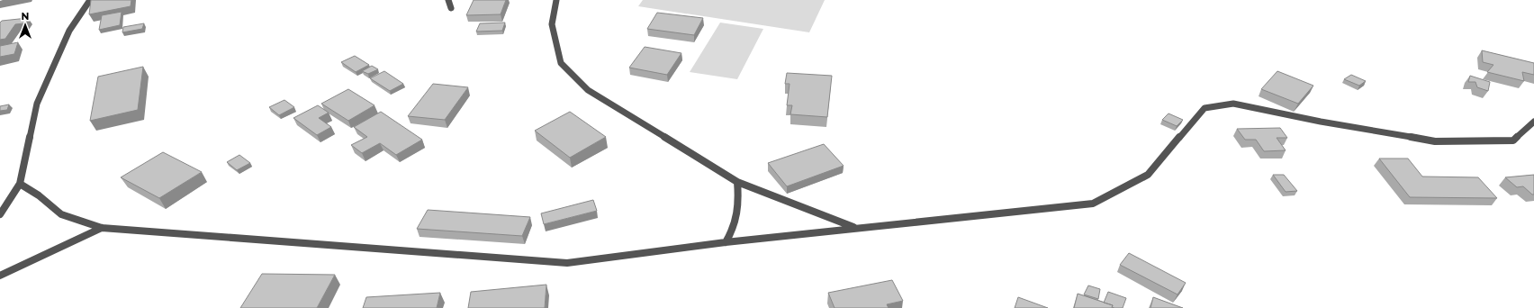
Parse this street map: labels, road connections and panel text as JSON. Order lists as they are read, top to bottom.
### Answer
{
  "north": "top"
}
